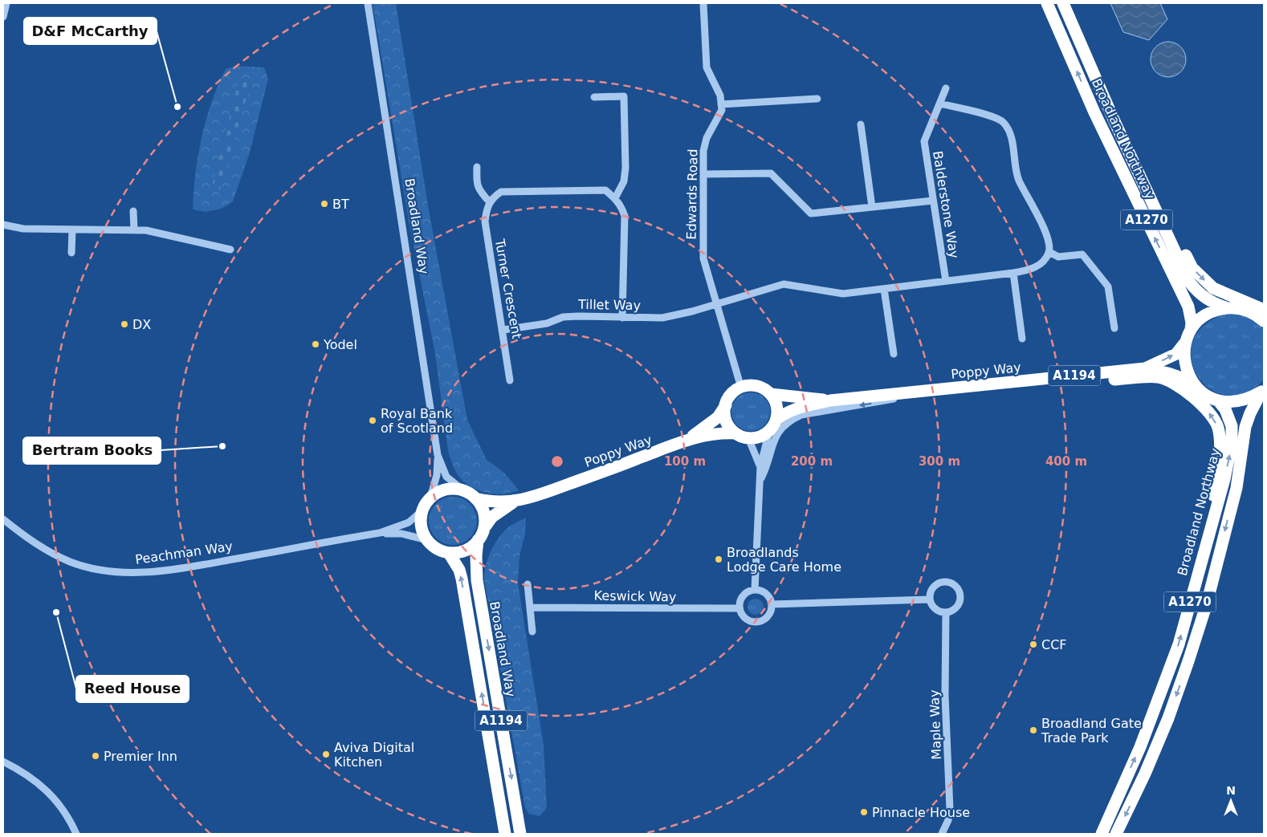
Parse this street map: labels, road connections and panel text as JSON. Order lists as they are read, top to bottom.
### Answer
{
  "streets": {
    "highway": [
      "Broadland Northway",
      "A1270",
      "Broadland Way",
      "Poppy Way",
      "A1194"
    ],
    "street": [
      "Edwards Road",
      "Balderstone Way",
      "Turner Crescent",
      "Tillet Way",
      "Peachman Way",
      "Keswick Way",
      "Maple Way"
    ]
  },
  "crossings": [
    ["Edwards Road", "Tillet Way"],
    ["Edwards Road", "Poppy Way"],
    ["Balderstone Way", "Tillet Way"],
    ["Broadland Way", "Poppy Way"],
    ["Broadland Way", "A1194"],
    ["Broadland Way", "Peachman Way"],
    ["Turner Crescent", "Tillet Way"],
    ["Poppy Way", "A1194"],
    ["Poppy Way", "Peachman Way"],
    ["A1194", "Peachman Way"]
  ],
  "one_way": ["Broadland Way"],
  "places": [
    "D&F McCarthy",
    "BT",
    "DX",
    "Yodel",
    "Royal Bank of Scotland",
    "Bertram Books",
    "Broadlands Lodge Care Home",
    "Reed House",
    "CCF",
    "Broadland Gate Trade Park",
    "Aviva Digital Kitchen",
    "Premier Inn",
    "Pinnacle House"
  ],
  "north": "top",
  "rings": [
    "100 m",
    "200 m",
    "300 m",
    "400 m"
  ]
}
